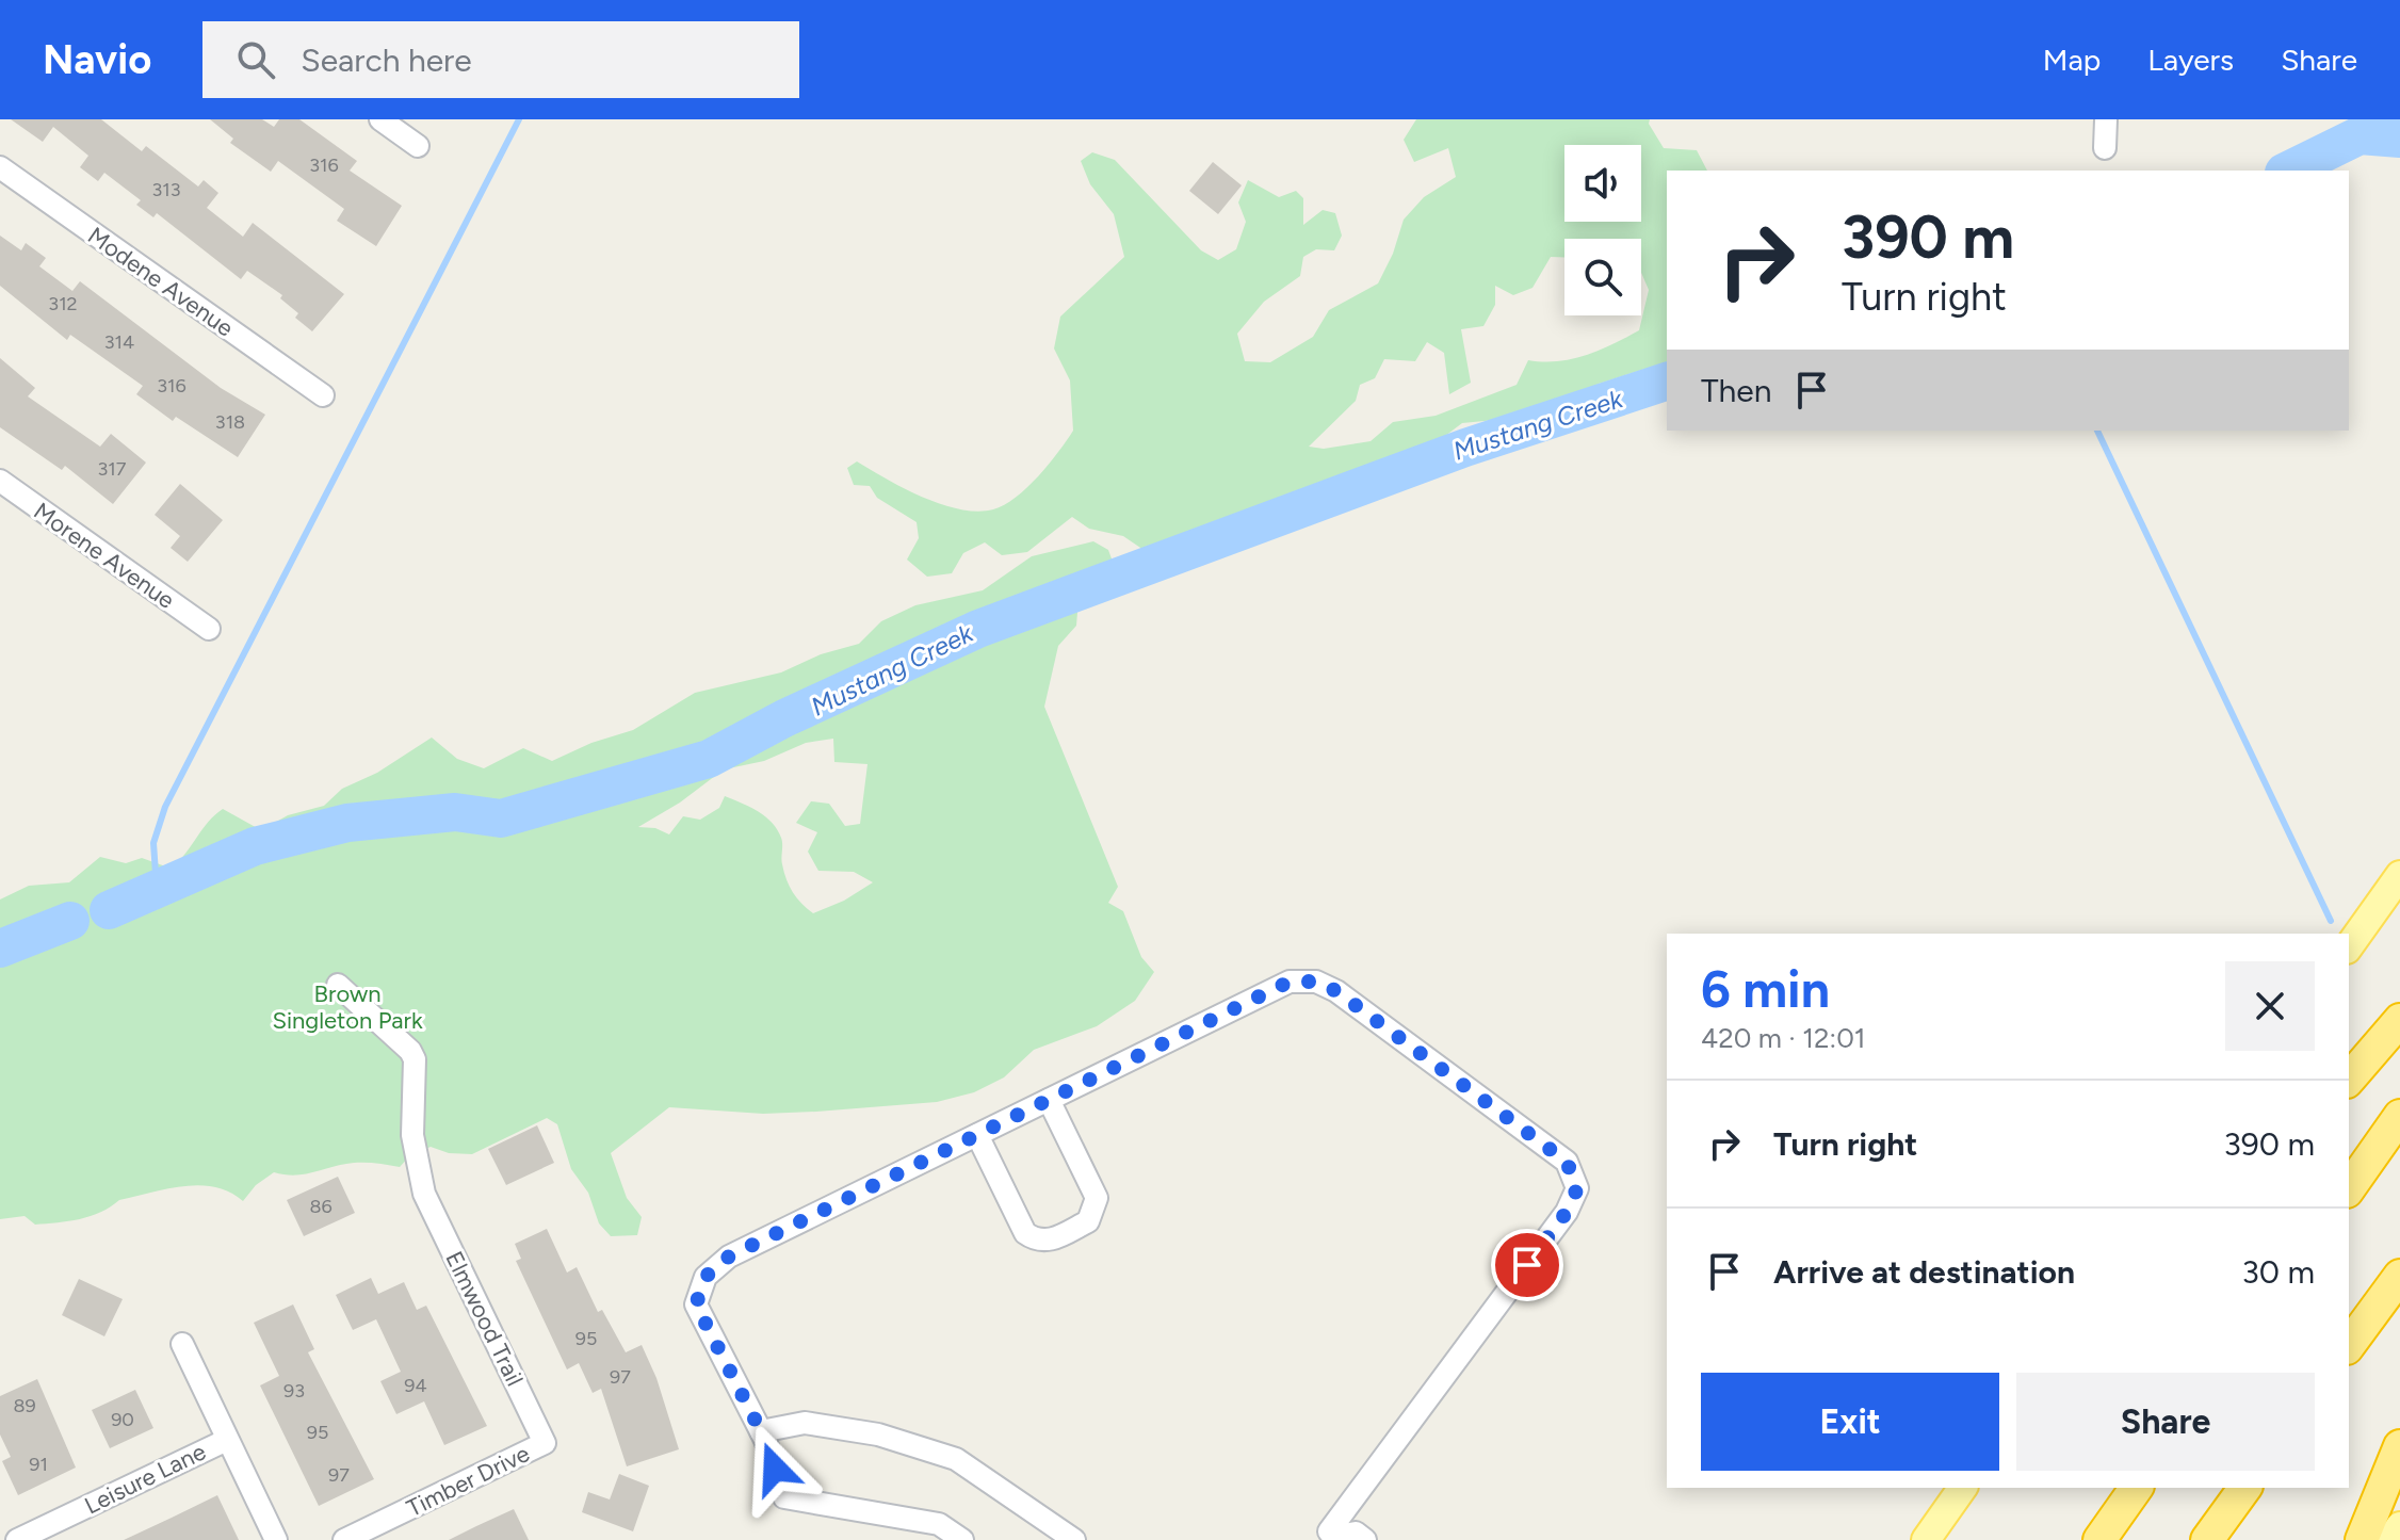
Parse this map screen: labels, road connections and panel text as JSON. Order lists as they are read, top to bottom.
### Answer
{
  "streets": {
    "street": [
      "Modene Avenue",
      "Morene Avenue",
      "Elmwood Trail",
      "Leisure Lane",
      "Timber Drive"
    ]
  },
  "crossings": [
    ["Elmwood Trail", "Timber Drive"]
  ],
  "water": ["Mustang Creek"],
  "parks": ["Brown Singleton Park"],
  "house_numbers": [
    "316",
    "313",
    "312",
    "314",
    "316",
    "318",
    "317",
    "86",
    "95",
    "97",
    "94",
    "93",
    "89",
    "90",
    "95",
    "91",
    "97"
  ],
  "page": {
    "header": "Navio",
    "search": "Search here",
    "nav": ["Map", "Layers", "Share"],
    "turn": ["390 m", "Turn right"],
    "then": "Then",
    "heading": ["6 min", "420 m · 12:01"],
    "list": [
      {
        "name": "Turn right",
        "value": "390 m"
      },
      {
        "name": "Arrive at destination",
        "value": "30 m"
      }
    ],
    "buttons": ["Exit", "Share"]
  }
}
